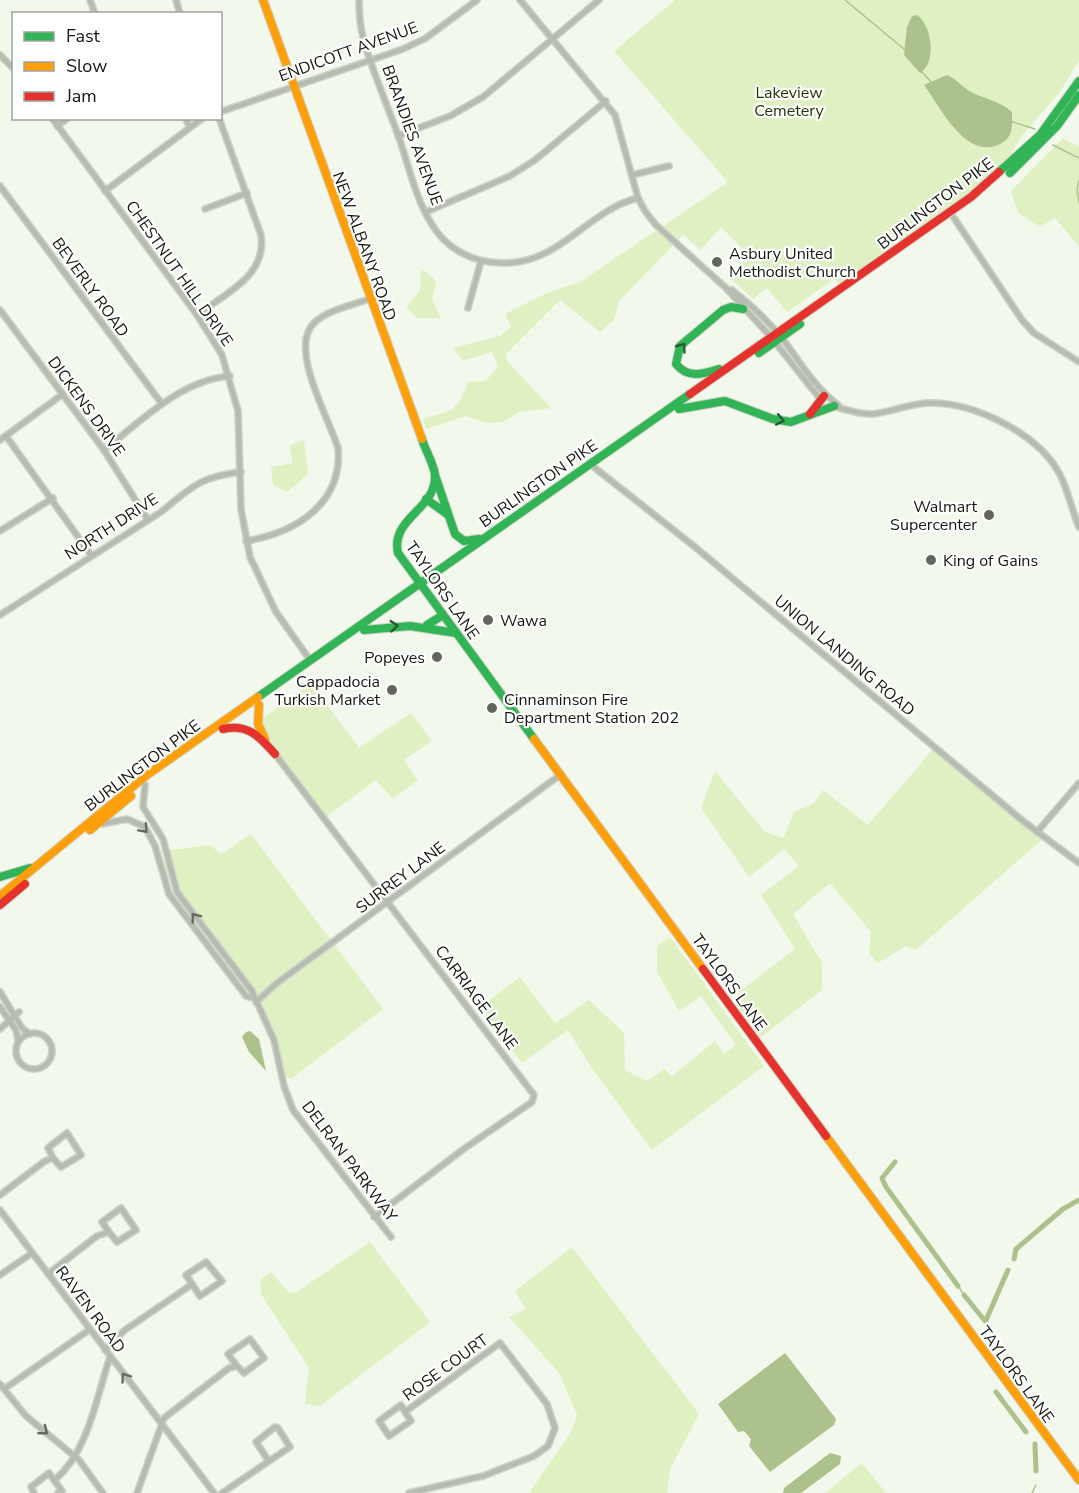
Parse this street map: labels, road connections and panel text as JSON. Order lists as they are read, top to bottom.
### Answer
{
  "streets": {
    "main road": ["BURLINGTON PIKE", "NEW ALBANY ROAD", "TAYLORS LANE"],
    "street": [
      "ENDICOTT AVENUE",
      "BRANDIES AVENUE",
      "CHESTNUT HILL DRIVE",
      "BEVERLY ROAD",
      "DICKENS DRIVE",
      "NORTH DRIVE",
      "UNION LANDING ROAD",
      "SURREY LANE",
      "CARRIAGE LANE",
      "DELRAN PARKWAY",
      "RAVEN ROAD",
      "ROSE COURT"
    ]
  },
  "crossings": [
    ["ENDICOTT AVENUE", "BRANDIES AVENUE"],
    ["ENDICOTT AVENUE", "NEW ALBANY ROAD"],
    ["BURLINGTON PIKE", "CHESTNUT HILL DRIVE"],
    ["BURLINGTON PIKE", "TAYLORS LANE"],
    ["BURLINGTON PIKE", "UNION LANDING ROAD"],
    ["BURLINGTON PIKE", "DELRAN PARKWAY"],
    ["CHESTNUT HILL DRIVE", "NORTH DRIVE"],
    ["DICKENS DRIVE", "NORTH DRIVE"],
    ["TAYLORS LANE", "SURREY LANE"],
    ["SURREY LANE", "CARRIAGE LANE"],
    ["SURREY LANE", "DELRAN PARKWAY"],
    ["CARRIAGE LANE", "DELRAN PARKWAY"]
  ],
  "parks": ["Lakeview Cemetery"],
  "places": [
    "Asbury United Methodist Church",
    "Walmart Supercenter",
    "King of Gains",
    "Wawa",
    "Popeyes",
    "Cappadocia Turkish Market",
    "Cinnaminson Fire Department Station 202"
  ],
  "legend": ["Fast", "Slow", "Jam"]
}
